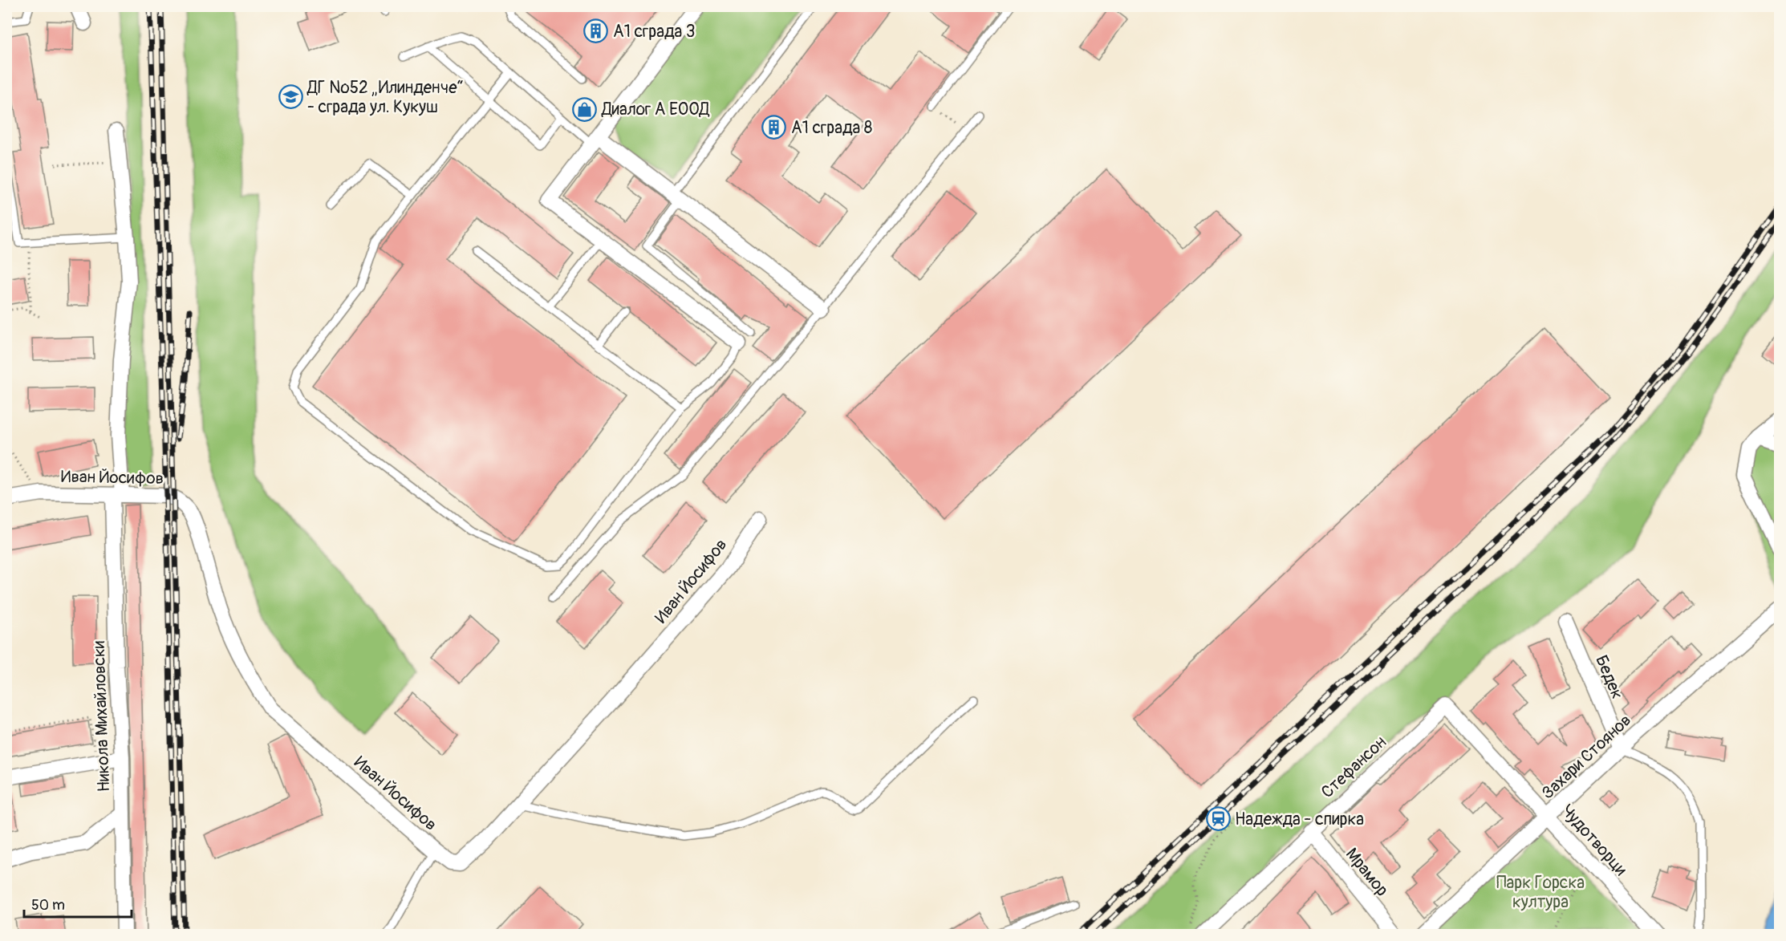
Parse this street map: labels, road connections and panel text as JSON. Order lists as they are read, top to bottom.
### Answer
{
  "streets": {
    "street": [
      "Иван Йосифов",
      "Бедек",
      "Никола Михайловски",
      "Захари Стоянов",
      "Стефансон",
      "Чудотворци",
      "Мрамор"
    ]
  },
  "crossings": [
    ["Иван Йосифов", "Никола Михайловски"],
    ["Бедек", "Захари Стоянов"],
    ["Захари Стоянов", "Чудотворци"],
    ["Стефансон", "Чудотворци"],
    ["Стефансон", "Мрамор"]
  ],
  "parks": ["Парк Горска култура"],
  "places": {
    "building": ["А1 сграда 3", "А1 сграда 8"],
    "school or university": ["ДГ №52 „Илинденче“ - сграда ул. Кукуш"],
    "shop": ["Диалог А ЕООД"],
    "station": ["Надежда - спирка"]
  },
  "scale_bar": "50 m"
}
